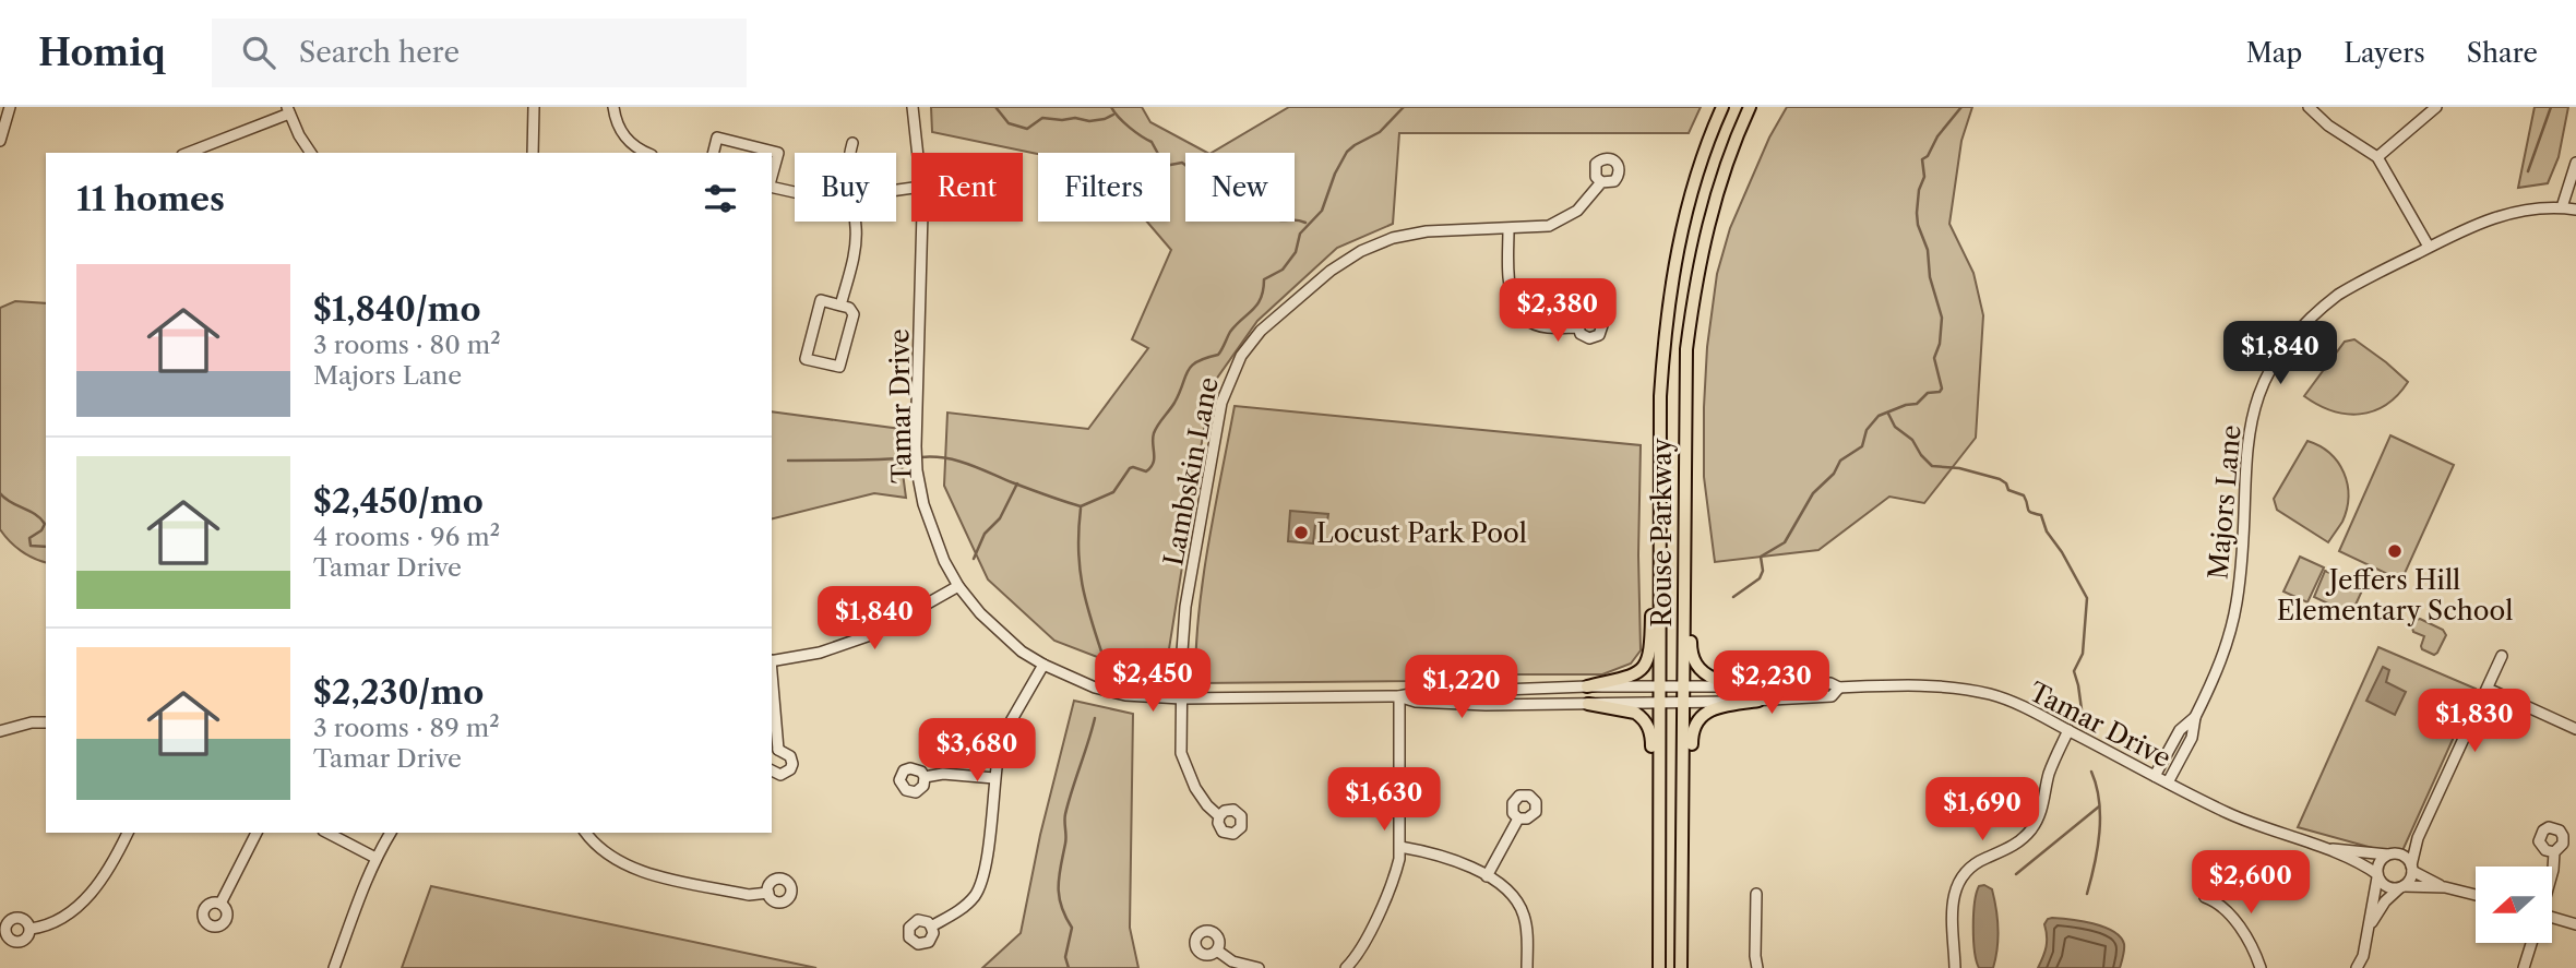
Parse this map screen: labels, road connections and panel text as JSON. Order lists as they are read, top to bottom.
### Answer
{
  "streets": {
    "main road": ["Rouse Parkway"],
    "street": ["Tamar Drive", "Lambskin Lane", "Majors Lane"]
  },
  "crossings": [
    ["Tamar Drive", "Lambskin Lane"],
    ["Tamar Drive", "Majors Lane"],
    ["Tamar Drive", "Rouse Parkway"]
  ],
  "places": ["Locust Park Pool", "Jeffers Hill Elementary School"],
  "north": "left",
  "page": {
    "header": "Homiq",
    "search": "Search here",
    "nav": ["Map", "Layers", "Share"],
    "chip": [
      "Buy",
      "Rent",
      "Filters",
      "New"
    ],
    "heading": "11 homes",
    "list": [
      {
        "name": "$1,840/mo",
        "note": "3 rooms · 80 m² · Majors Lane"
      },
      {
        "name": "$2,450/mo",
        "note": "4 rooms · 96 m² · Tamar Drive"
      },
      {
        "name": "$2,230/mo",
        "note": "3 rooms · 89 m² · Tamar Drive"
      }
    ],
    "price": [
      "$2,380",
      "$1,840",
      "$1,840",
      "$2,450",
      "$2,230",
      "$1,220",
      "$1,830",
      "$3,680",
      "$1,630",
      "$1,690",
      "$2,600"
    ]
  }
}
